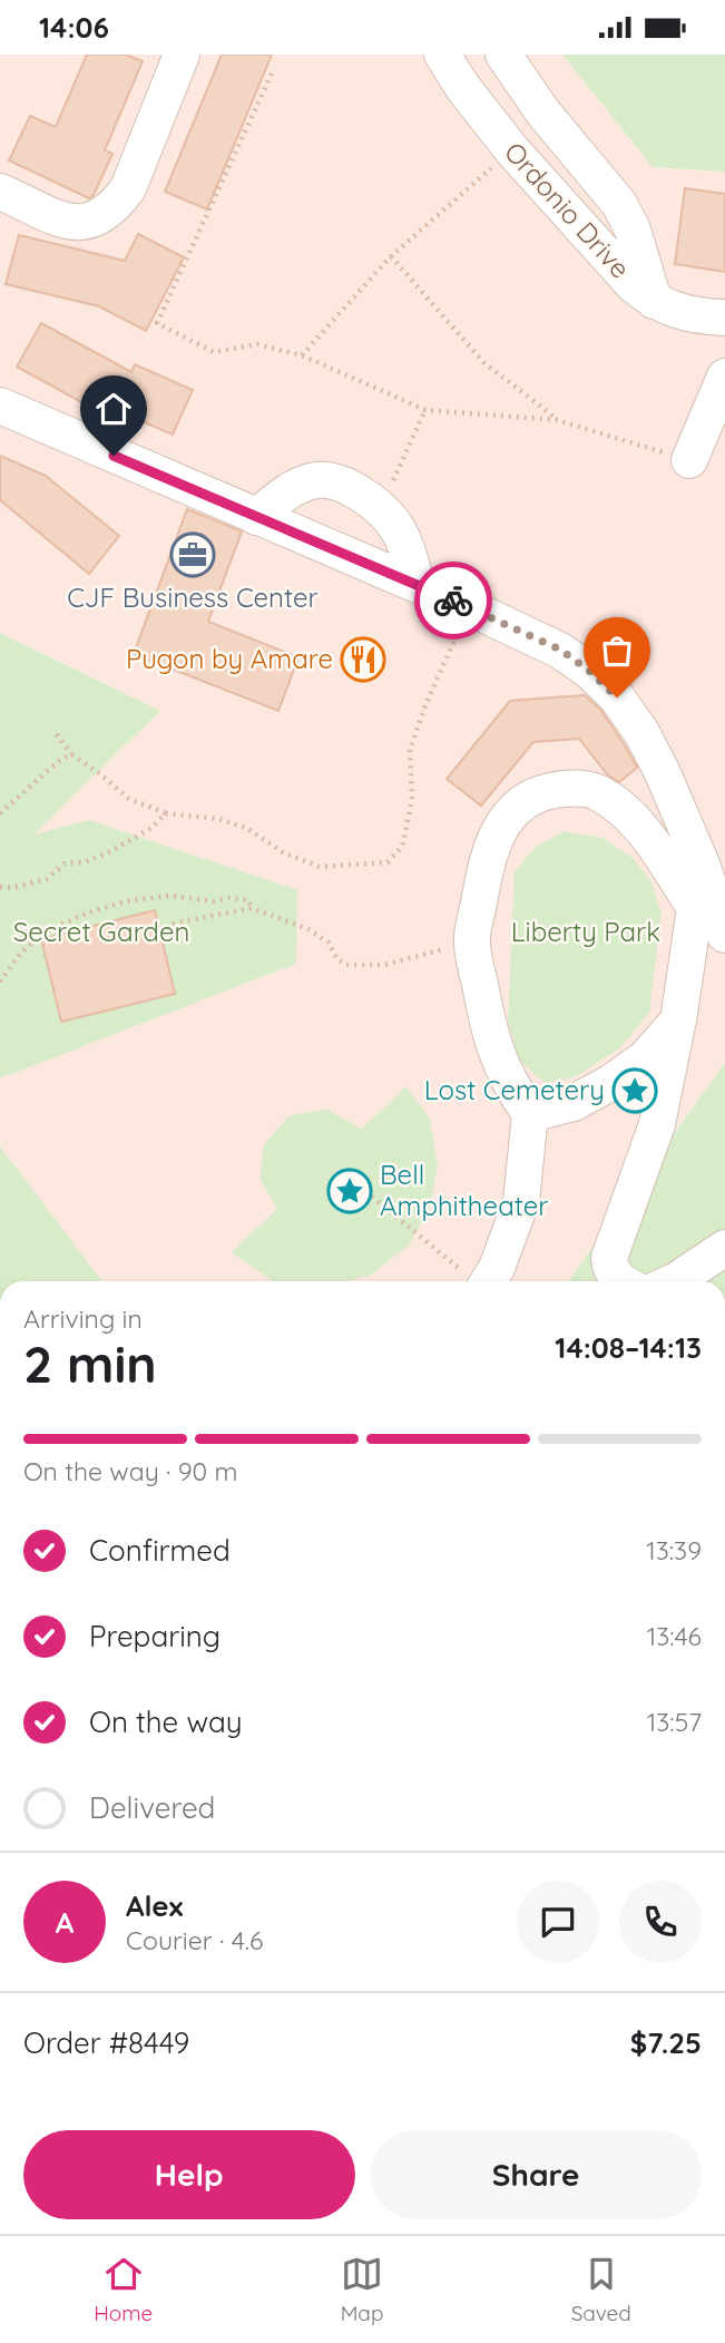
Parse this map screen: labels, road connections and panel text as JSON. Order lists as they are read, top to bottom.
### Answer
{
  "streets": {
    "street": ["Ordonio Drive"]
  },
  "parks": ["Secret Garden", "Liberty Park"],
  "places": {
    "office": ["CJF Business Center"],
    "restaurant": ["Pugon by Amare"],
    "place": ["Lost Cemetery", "Bell Amphitheater"]
  },
  "page": {
    "status": "14:06",
    "heading": ["2 min", "Arriving in", "14:08–14:13"],
    "panel": [
      "Alex",
      "Courier · 4.6",
      "Order #8449",
      "$7.25"
    ],
    "bar": "On the way · 90 m",
    "list": [
      ["Confirmed", "13:39"],
      ["Preparing", "13:46"],
      ["On the way", "13:57"],
      "Delivered"
    ],
    "round": "A",
    "buttons": ["Help", "Share"],
    "tabs": ["Home", "Map", "Saved"]
  }
}
